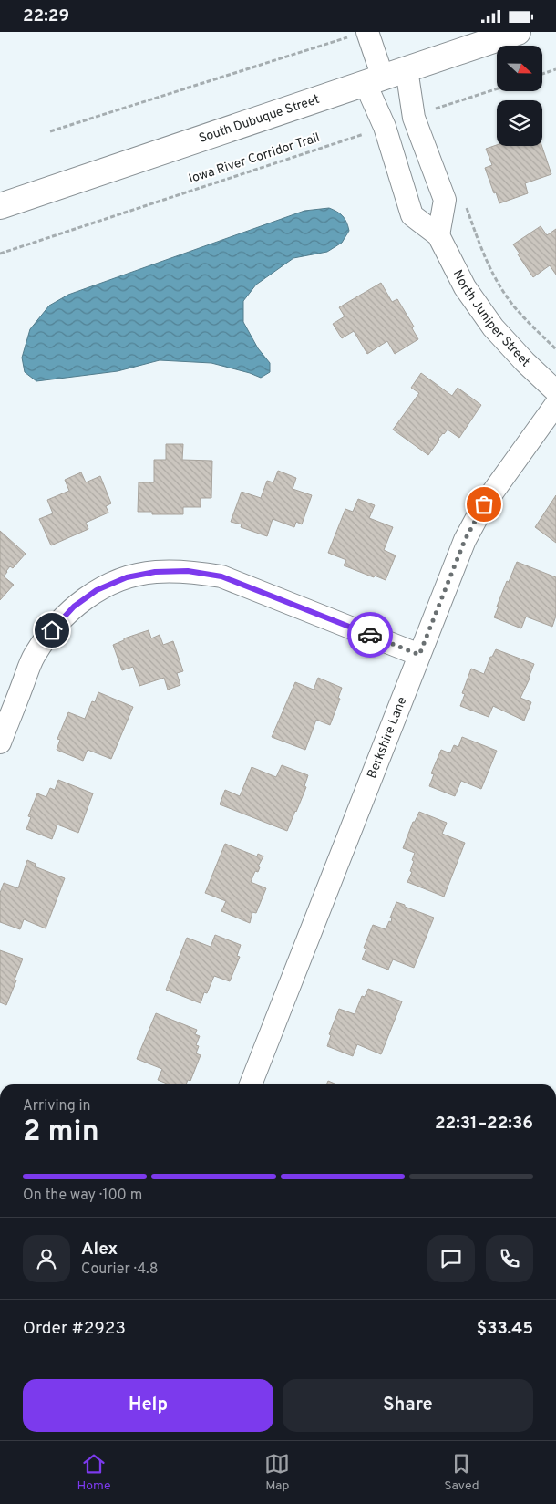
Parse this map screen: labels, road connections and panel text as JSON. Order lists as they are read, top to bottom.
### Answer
{
  "streets": {
    "main road": ["South Dubuque Street"],
    "street": ["North Juniper Street", "Berkshire Lane"],
    "path": ["Iowa River Corridor Trail"]
  },
  "crossings": [
    ["South Dubuque Street", "North Juniper Street"],
    ["Iowa River Corridor Trail", "North Juniper Street"]
  ],
  "north": "right",
  "page": {
    "status": "22:29",
    "heading": ["2 min", "Arriving in", "22:31–22:36"],
    "panel": [
      "Alex",
      "Courier · 4.8",
      "Order #2923",
      "$33.45"
    ],
    "bar": "On the way · 100 m",
    "buttons": ["Help", "Share"],
    "tabs": ["Home", "Map", "Saved"]
  }
}
